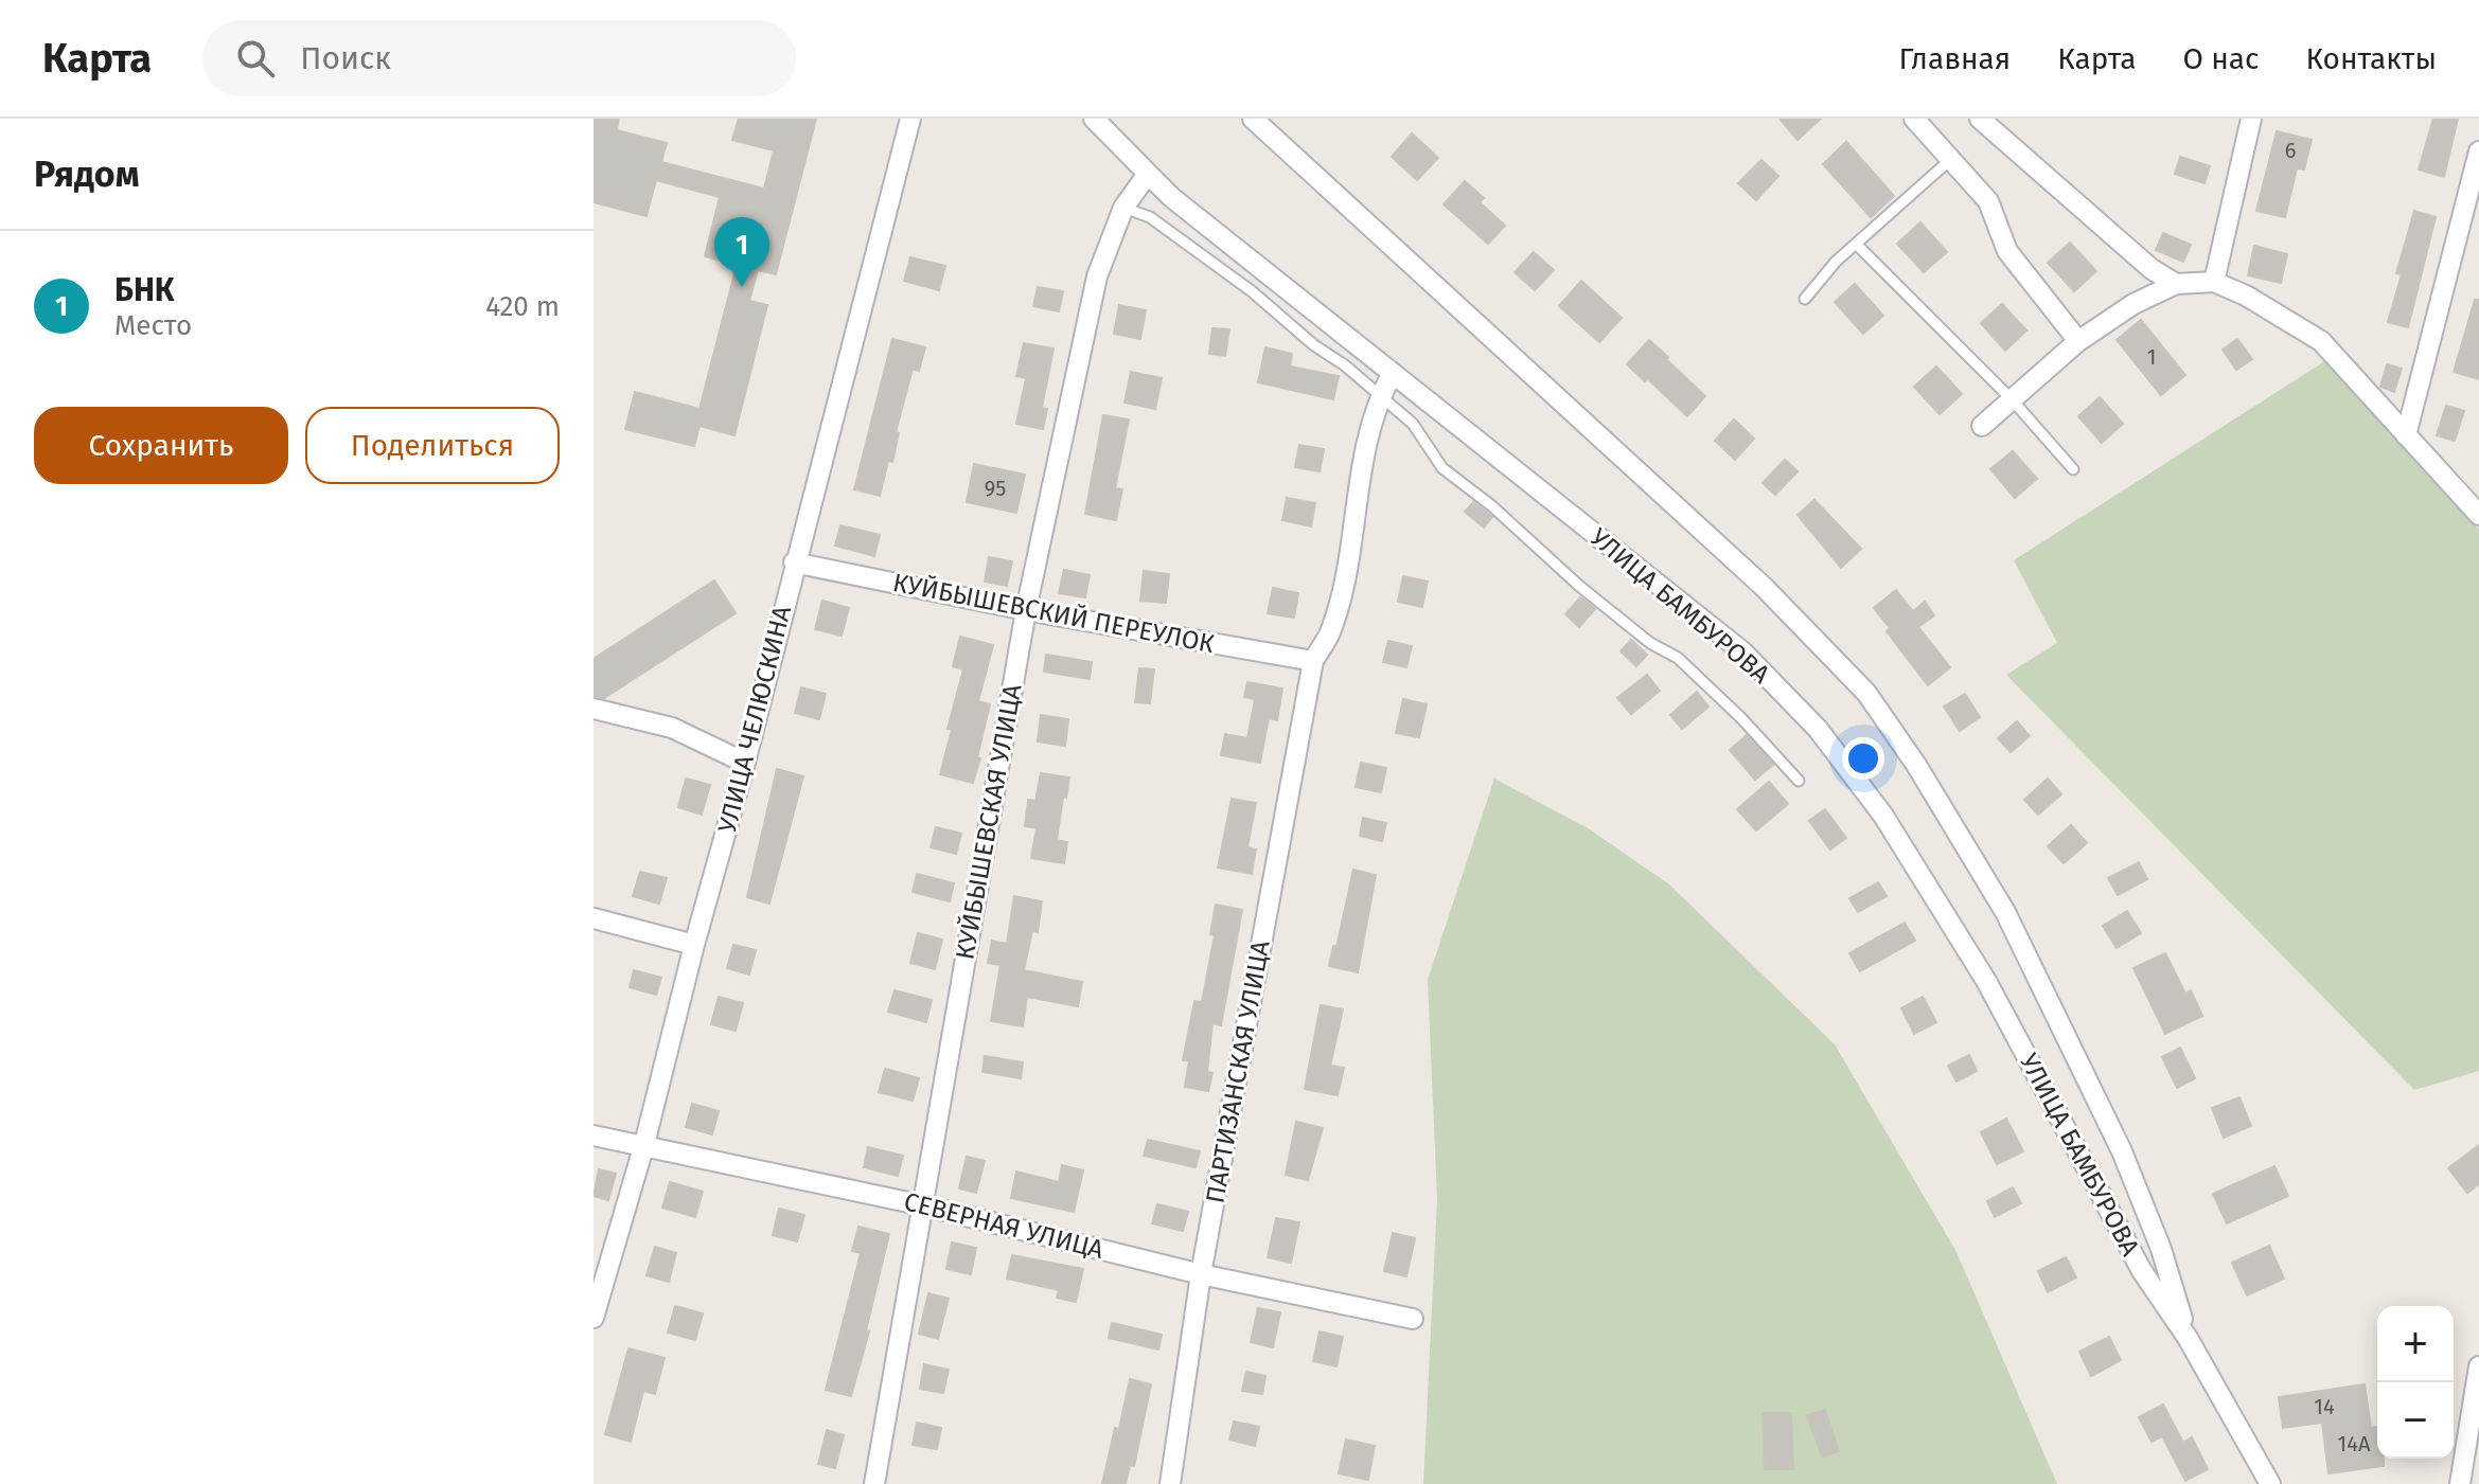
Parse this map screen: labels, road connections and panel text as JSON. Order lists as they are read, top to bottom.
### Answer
{
  "streets": {
    "street": [
      "УЛИЦА БАМБУРОВА",
      "КУЙБЫШЕВСКИЙ ПЕРЕУЛОК",
      "УЛИЦА ЧЕЛЮСКИНА",
      "КУЙБЫШЕВСКАЯ УЛИЦА",
      "ПАРТИЗАНСКАЯ УЛИЦА",
      "СЕВЕРНАЯ УЛИЦА"
    ]
  },
  "crossings": [
    ["УЛИЦА БАМБУРОВА", "КУЙБЫШЕВСКАЯ УЛИЦА"],
    ["УЛИЦА БАМБУРОВА", "ПАРТИЗАНСКАЯ УЛИЦА"],
    ["КУЙБЫШЕВСКИЙ ПЕРЕУЛОК", "УЛИЦА ЧЕЛЮСКИНА"],
    ["КУЙБЫШЕВСКИЙ ПЕРЕУЛОК", "КУЙБЫШЕВСКАЯ УЛИЦА"],
    ["КУЙБЫШЕВСКИЙ ПЕРЕУЛОК", "ПАРТИЗАНСКАЯ УЛИЦА"],
    ["УЛИЦА ЧЕЛЮСКИНА", "СЕВЕРНАЯ УЛИЦА"],
    ["КУЙБЫШЕВСКАЯ УЛИЦА", "СЕВЕРНАЯ УЛИЦА"],
    ["ПАРТИЗАНСКАЯ УЛИЦА", "СЕВЕРНАЯ УЛИЦА"]
  ],
  "house_numbers": [
    "6",
    "1",
    "95",
    "14",
    "14А"
  ],
  "page": {
    "header": "Карта",
    "search": "Поиск",
    "nav": [
      "Главная",
      "Карта",
      "О нас",
      "Контакты"
    ],
    "heading": "Рядом",
    "pins": "1",
    "list": [
      {
        "mark": "1",
        "name": "БНК",
        "note": "Место",
        "value": "420 m"
      }
    ],
    "buttons": ["Сохранить", "Поделиться"],
    "map_buttons": ["+", "−"]
  }
}
